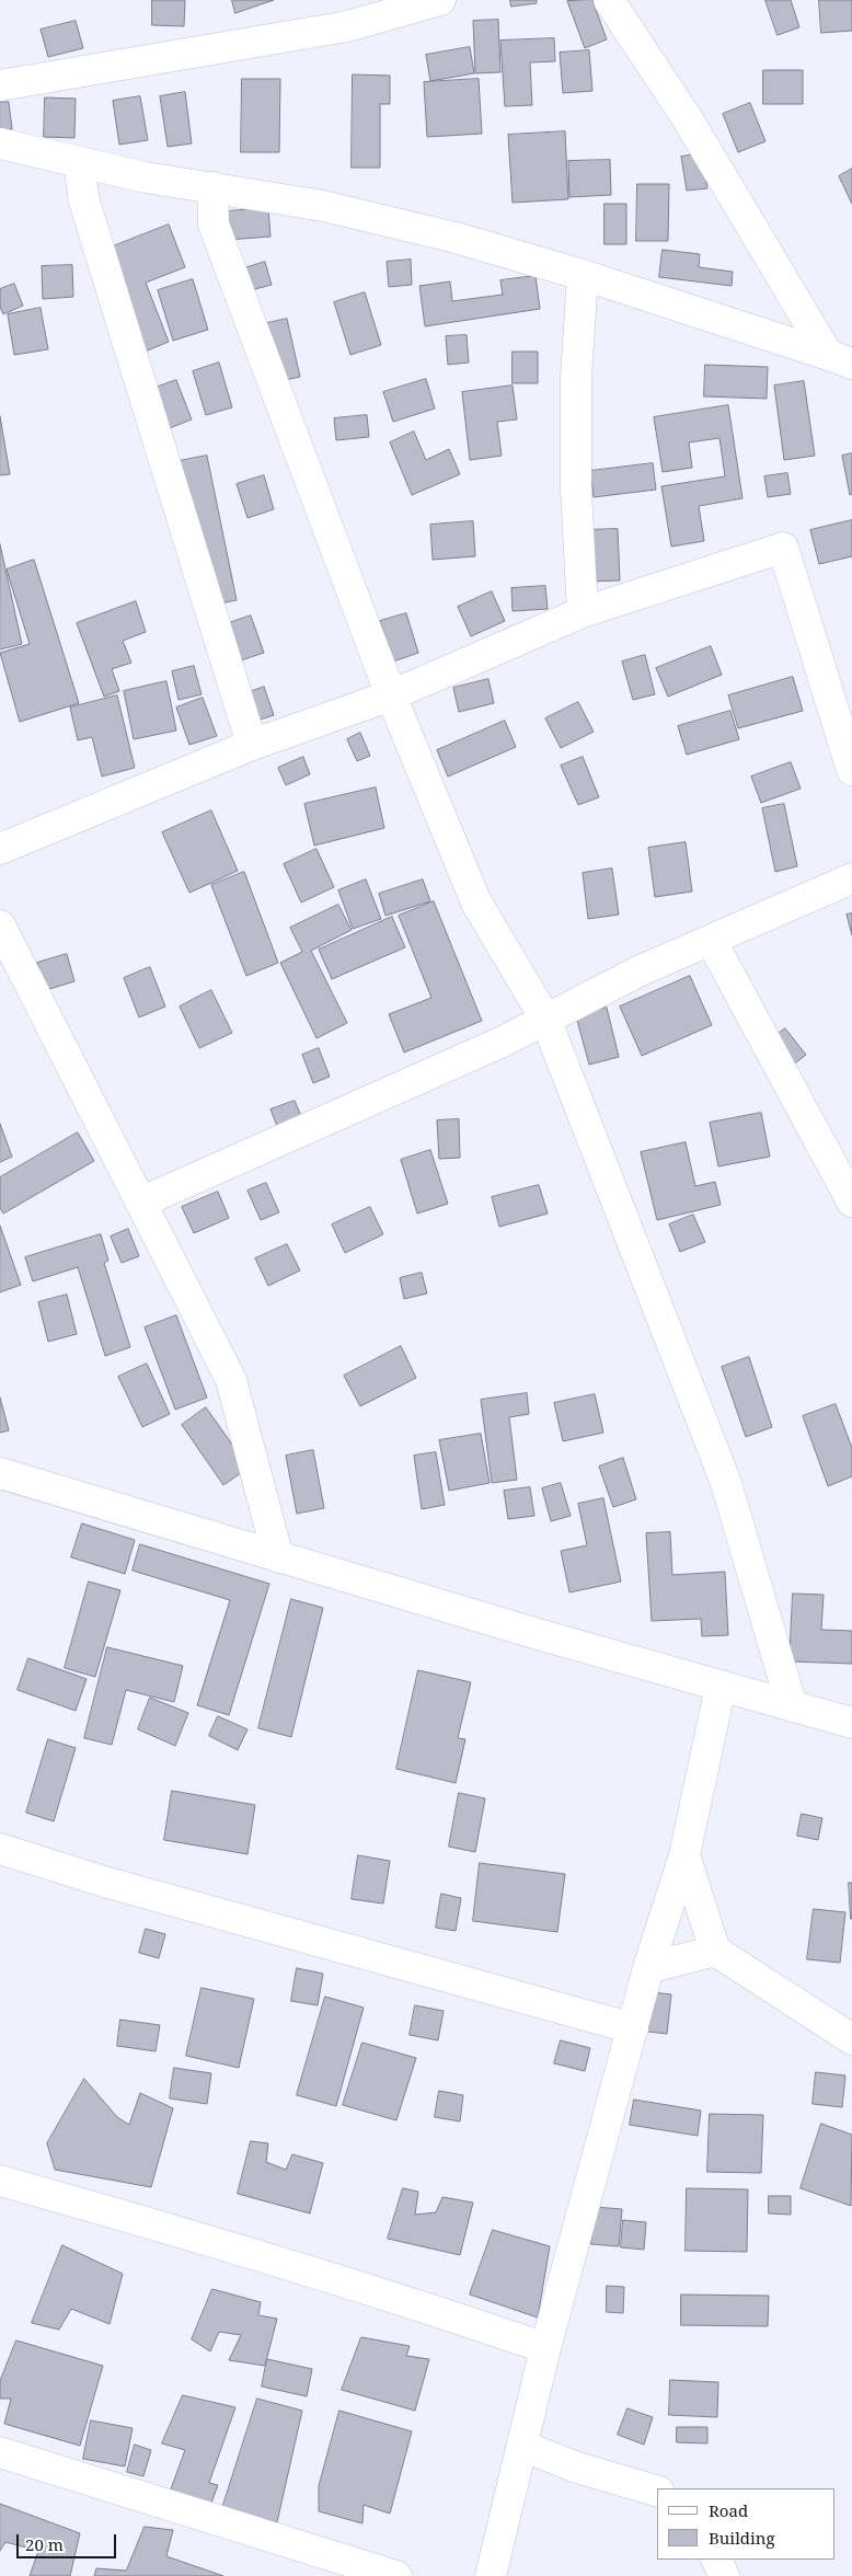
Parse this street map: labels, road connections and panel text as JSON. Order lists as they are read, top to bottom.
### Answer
{
  "legend": ["Road", "Building"],
  "scale_bar": "20 m"
}
